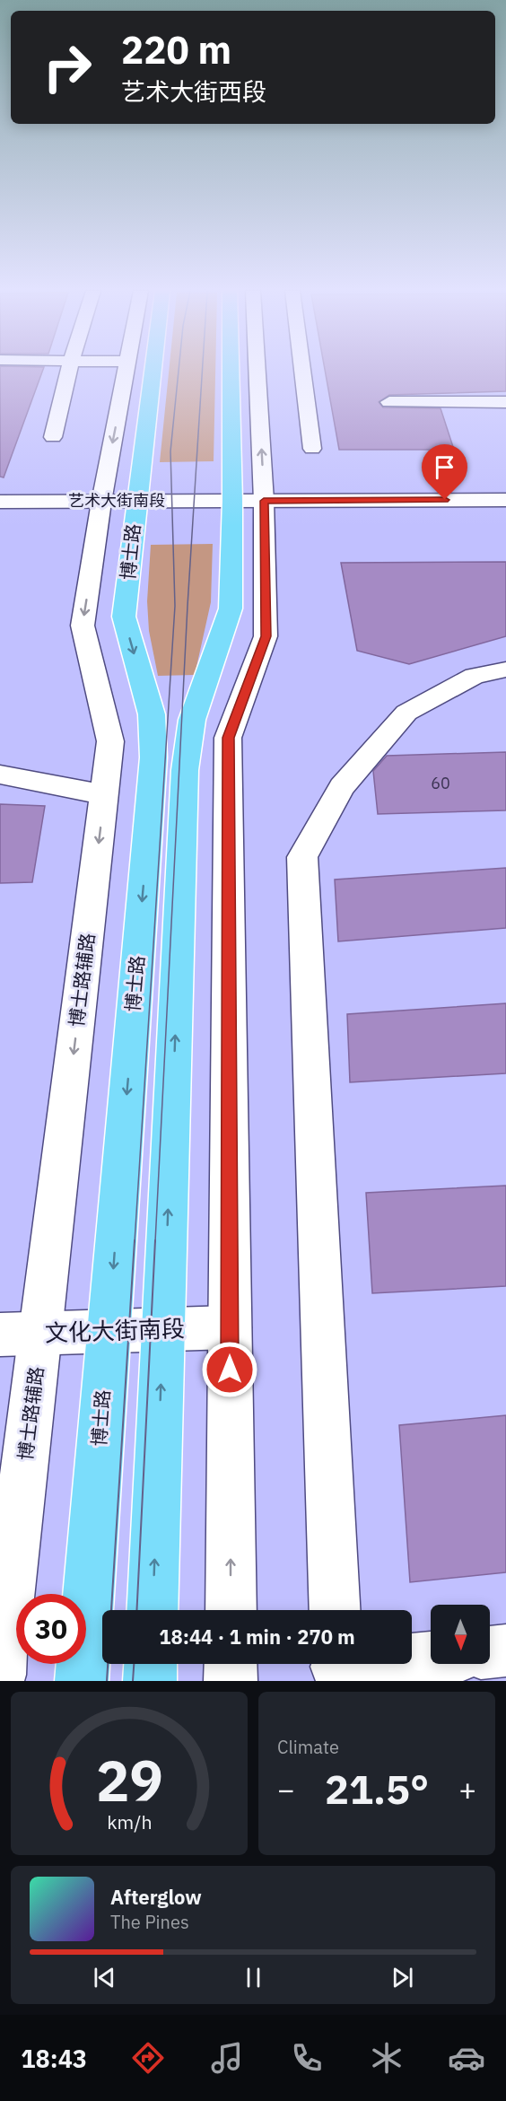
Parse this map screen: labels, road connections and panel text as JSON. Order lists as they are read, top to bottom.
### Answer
{
  "streets": {
    "main road": ["博士路"],
    "street": ["艺术大街南段", "博士路辅路", "文化大街南段"]
  },
  "crossings": [
    ["艺术大街南段", "博士路"],
    ["艺术大街南段", "博士路辅路"],
    ["博士路", "文化大街南段"],
    ["博士路辅路", "文化大街南段"]
  ],
  "house_numbers": ["60"],
  "north": "bottom",
  "page": {
    "turn": ["220 m", "艺术大街西段"],
    "limit": "30",
    "trip": "18:44 · 1 min · 270 m",
    "tile": "Climate",
    "heat": ["−", "21.5°", "+"],
    "song": ["Afterglow", "The Pines"],
    "tabs": "18:43",
    "gauge": ["29", "km/h"]
  }
}
